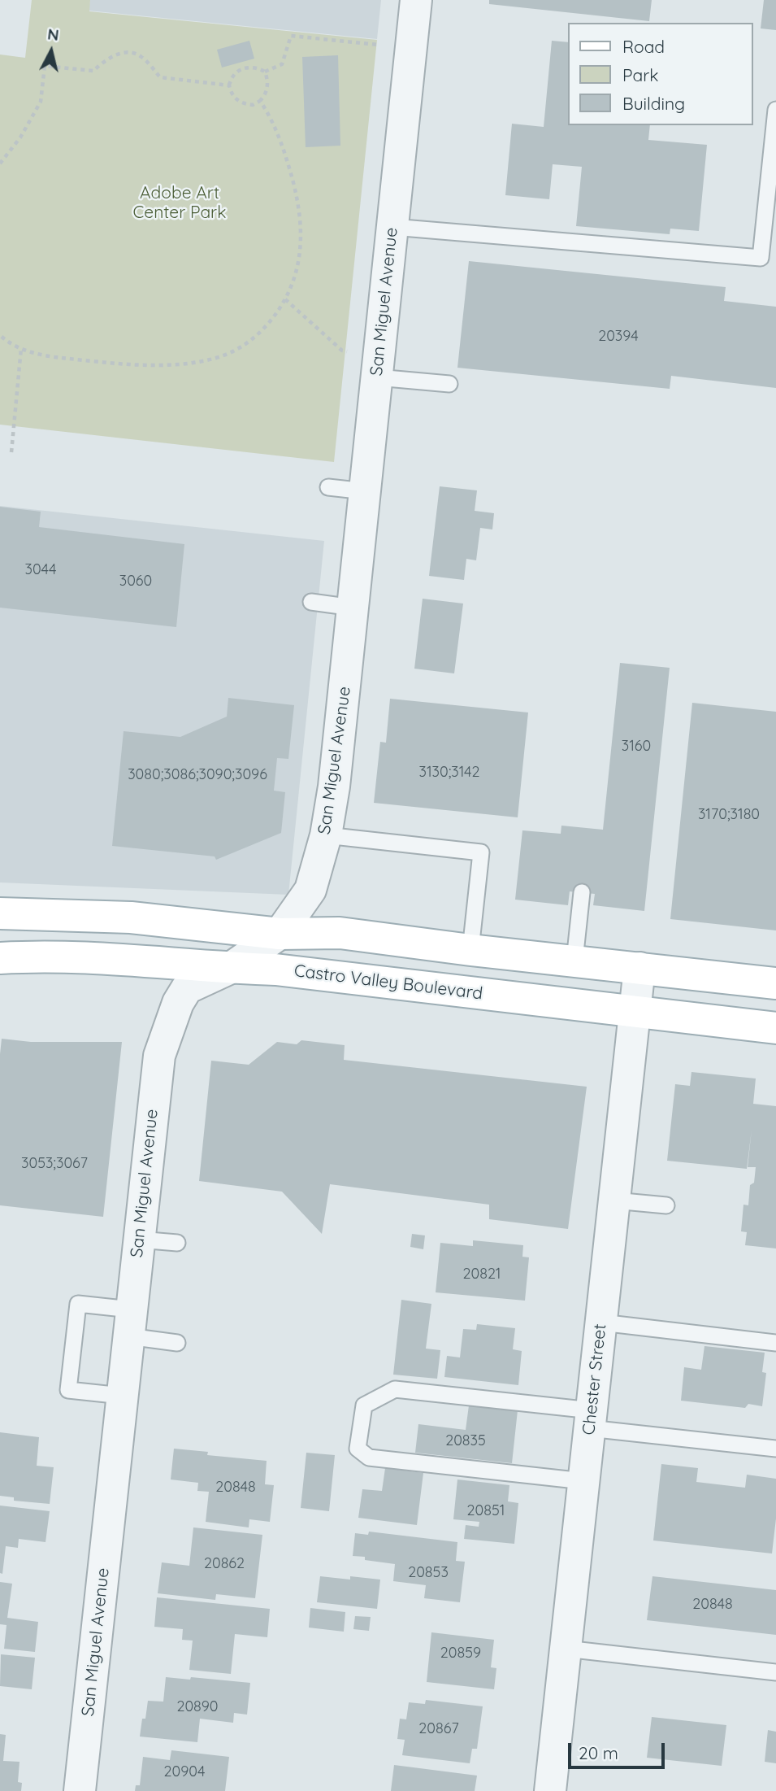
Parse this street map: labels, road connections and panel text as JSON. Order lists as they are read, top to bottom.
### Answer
{
  "streets": {
    "main road": ["Castro Valley Boulevard"],
    "street": ["San Miguel Avenue", "Chester Street"]
  },
  "crossings": [
    ["San Miguel Avenue", "Castro Valley Boulevard"],
    ["Castro Valley Boulevard", "Chester Street"]
  ],
  "parks": ["Adobe Art Center Park"],
  "house_numbers": [
    "20394",
    "3044",
    "3060",
    "3160",
    "3130;3142",
    "3080;3086;3090;3096",
    "3170;3180",
    "3053;3067",
    "20821",
    "20835",
    "20848",
    "20851",
    "20862",
    "20853",
    "20848",
    "20859",
    "20890",
    "20867",
    "20904"
  ],
  "legend": ["Road", "Park", "Building"],
  "scale_bar": "20 m",
  "north": "top"
}
